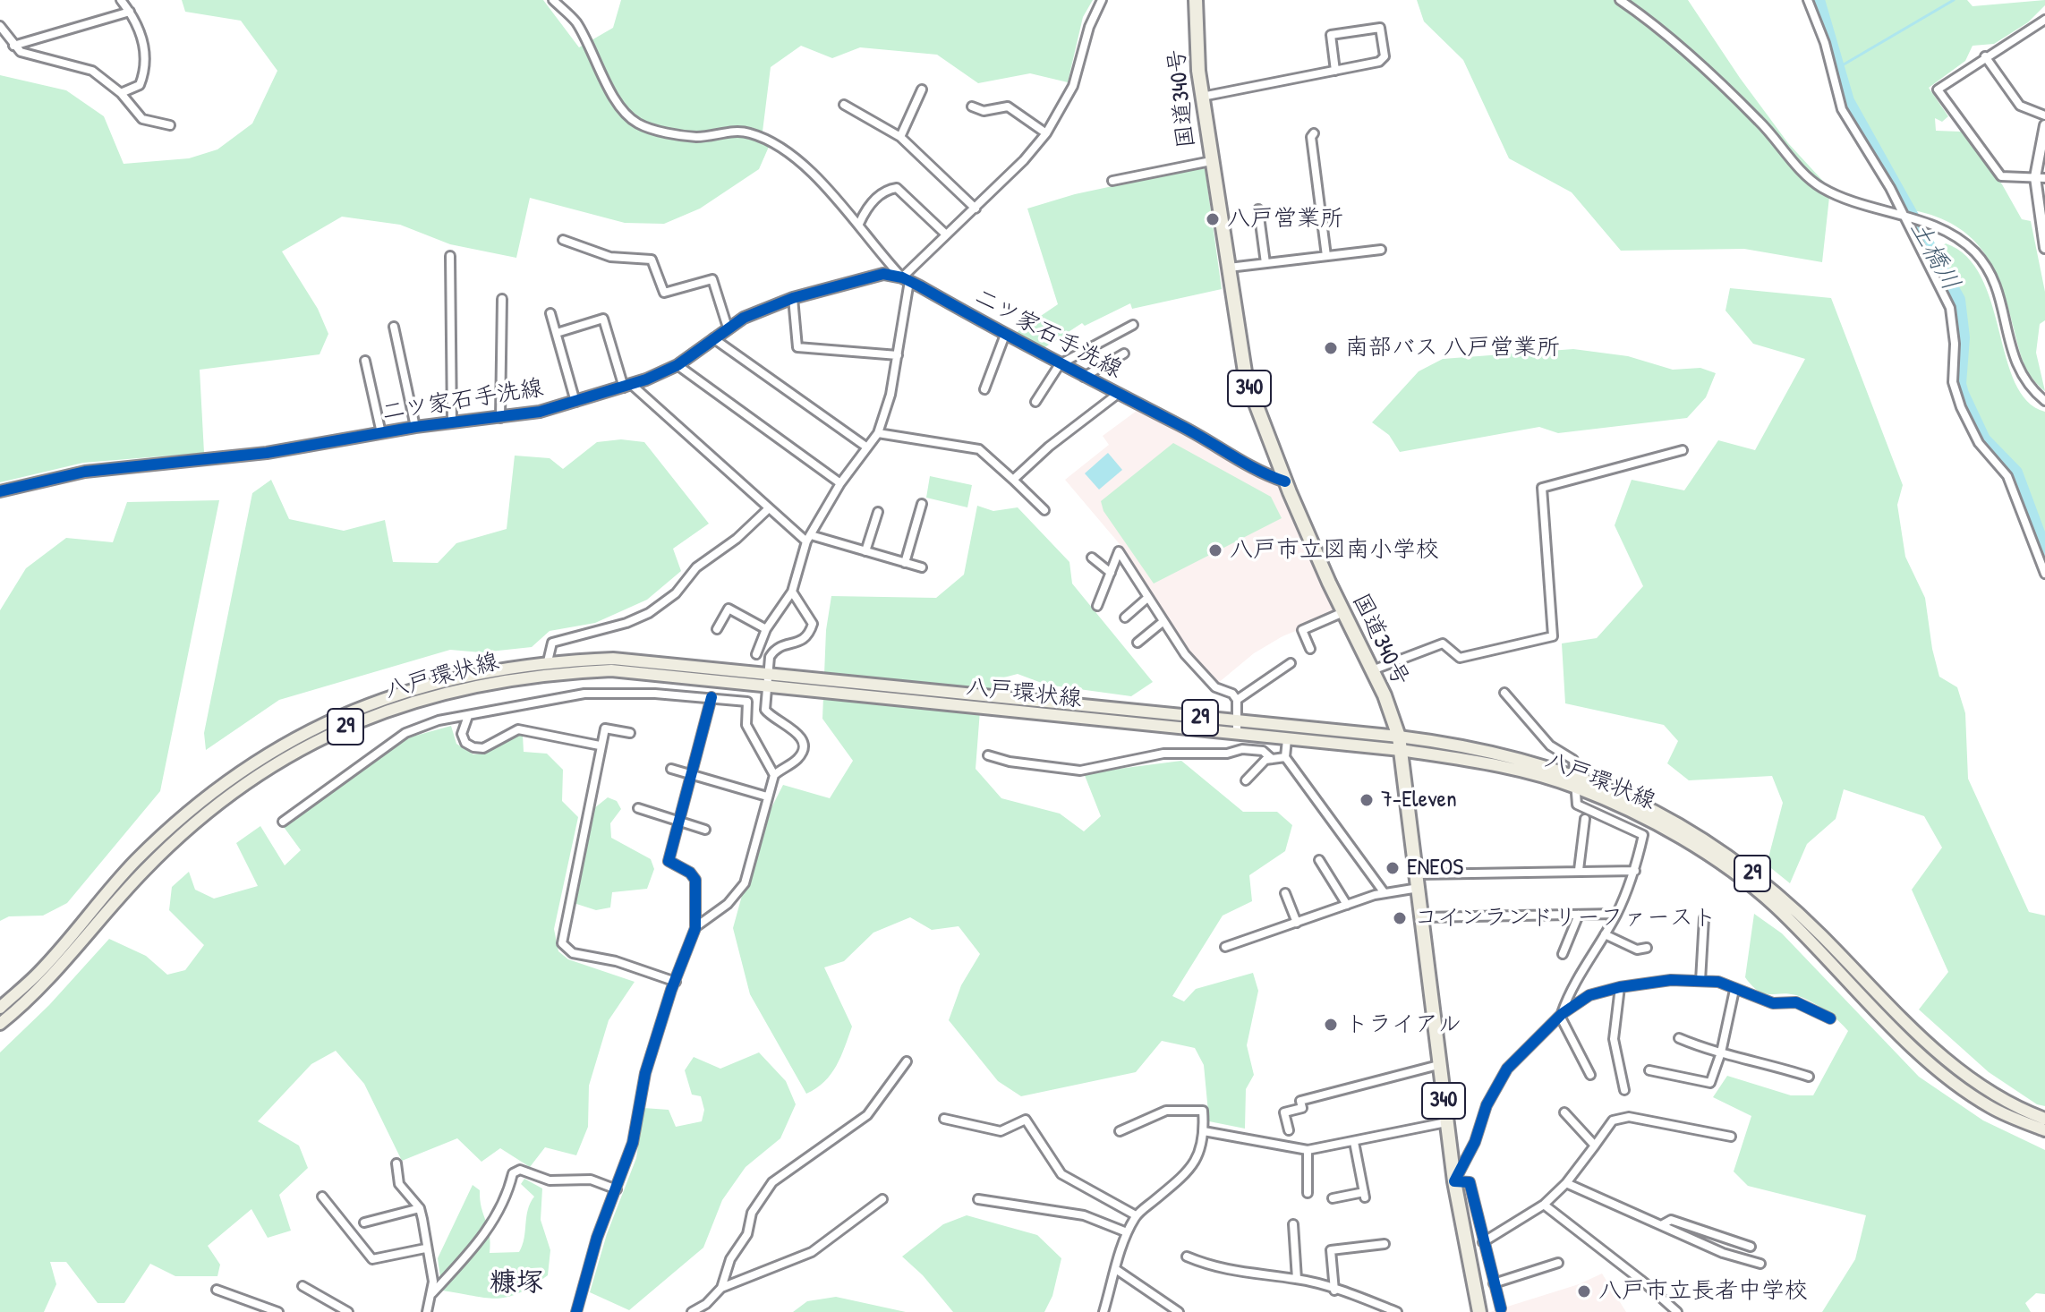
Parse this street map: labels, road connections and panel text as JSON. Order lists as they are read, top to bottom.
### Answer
{
  "streets": {
    "highway": ["国道340号", "340"],
    "main road": ["八戸環状線", "29"],
    "street": ["二ツ家石手洗線"]
  },
  "crossings": [
    ["国道340号", "二ツ家石手洗線"],
    ["国道340号", "八戸環状線"]
  ],
  "districts": ["糠塚"],
  "water": ["土橋川"],
  "places": [
    "八戸営業所",
    "南部バス 八戸営業所",
    "八戸市立図南小学校",
    "7-Eleven",
    "ENEOS",
    "コインランドリーファースト",
    "トライアル",
    "八戸市立長者中学校"
  ]
}
